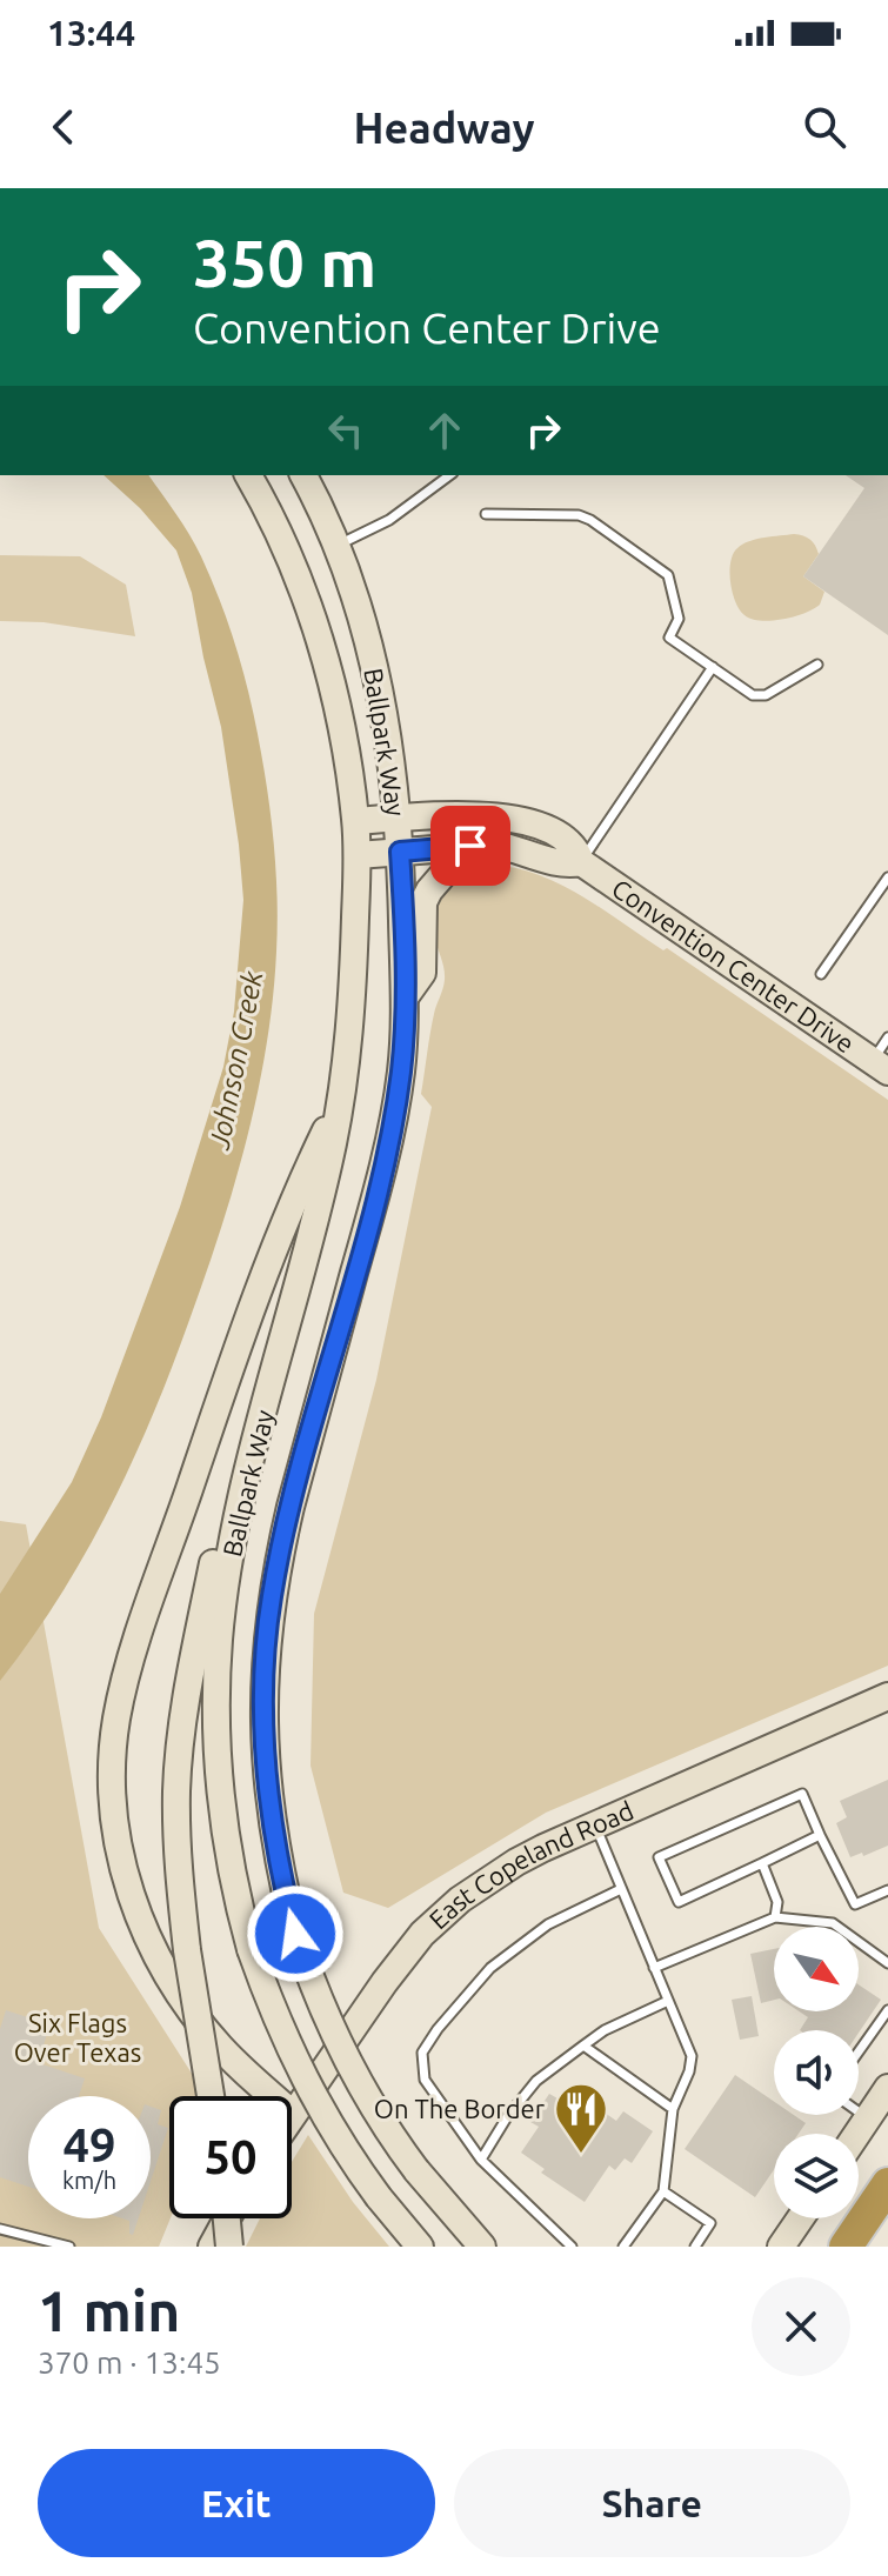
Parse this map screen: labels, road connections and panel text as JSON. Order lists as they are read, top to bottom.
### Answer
{
  "streets": {
    "main road": ["Ballpark Way", "Convention Center Drive", "East Copeland Road"]
  },
  "crossings": [
    ["Ballpark Way", "Convention Center Drive"]
  ],
  "water": ["Johnson Creek"],
  "parks": ["Six Flags Over Texas"],
  "places": {
    "restaurant": ["On The Border"]
  },
  "north": "bottom right",
  "page": {
    "status": "13:44",
    "header": "Headway",
    "turn": ["350 m", "Convention Center Drive"],
    "speed": "49 km/h",
    "limit": "50",
    "heading": ["1 min", "370 m · 13:45"],
    "buttons": ["Exit", "Share"]
  }
}
